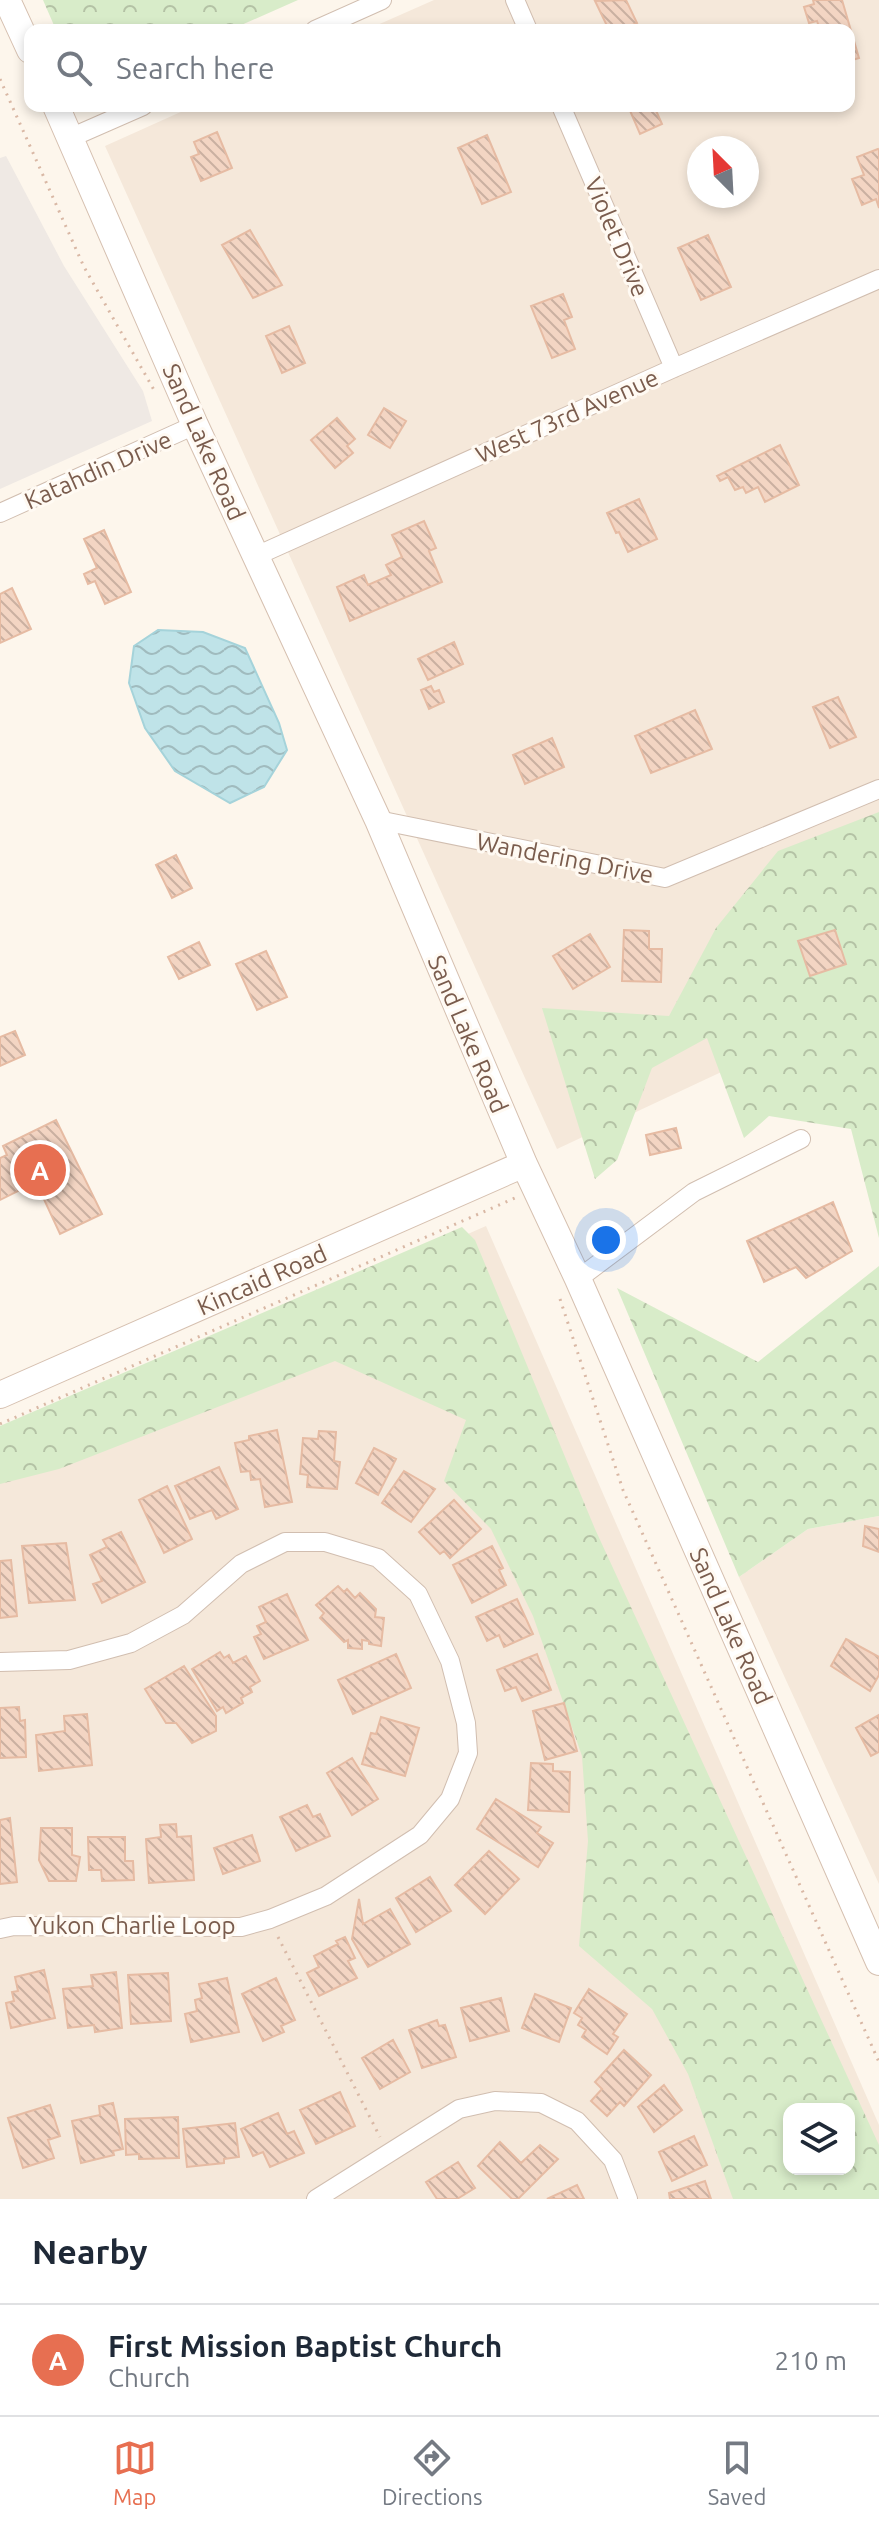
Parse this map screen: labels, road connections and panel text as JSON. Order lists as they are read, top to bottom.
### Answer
{
  "streets": {
    "main road": ["Sand Lake Road", "Kincaid Road"],
    "street": [
      "Violet Drive",
      "West 73rd Avenue",
      "Katahdin Drive",
      "Wandering Drive",
      "Yukon Charlie Loop"
    ]
  },
  "crossings": [
    ["Violet Drive", "West 73rd Avenue"],
    ["West 73rd Avenue", "Sand Lake Road"],
    ["Sand Lake Road", "Katahdin Drive"],
    ["Sand Lake Road", "Wandering Drive"],
    ["Sand Lake Road", "Kincaid Road"]
  ],
  "north": "top left",
  "page": {
    "search": "Search here",
    "pins": "A",
    "heading": "Nearby",
    "list": [
      {
        "mark": "A",
        "name": "First Mission Baptist Church",
        "note": "Church",
        "value": "210 m"
      }
    ],
    "nav": ["Map", "Directions", "Saved"]
  }
}
